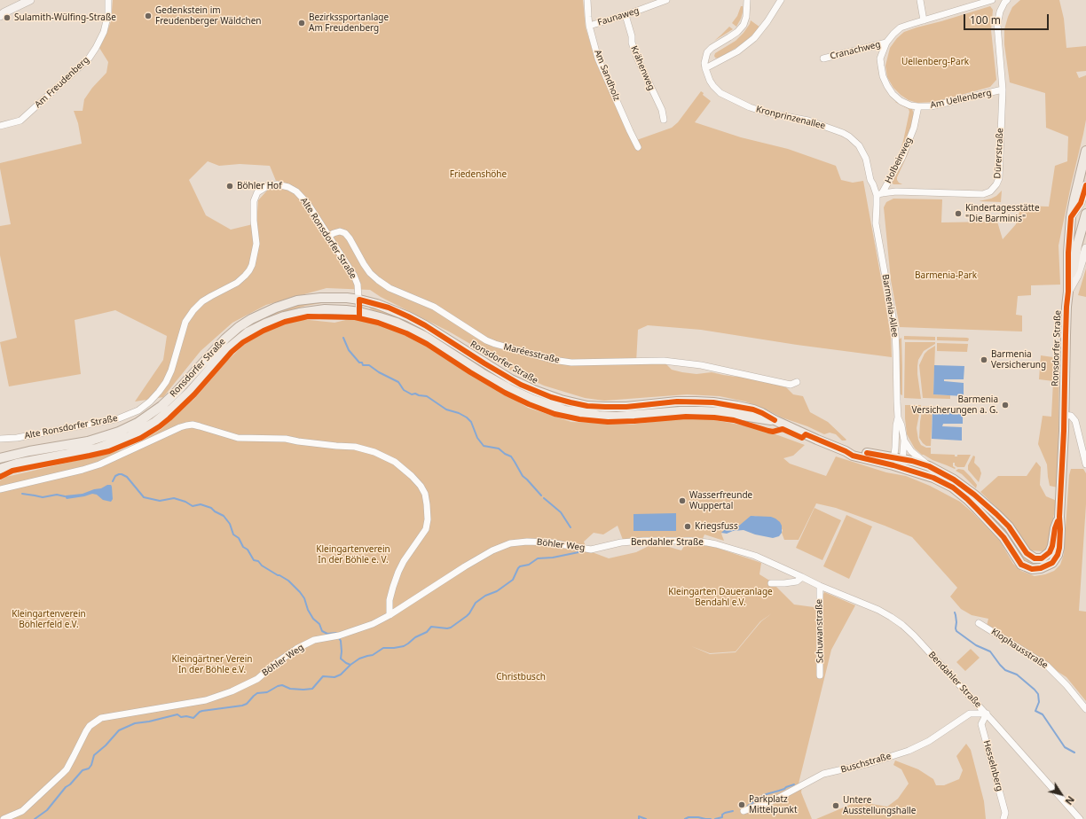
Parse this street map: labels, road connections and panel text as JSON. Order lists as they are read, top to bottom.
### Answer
{
  "streets": {
    "main road": ["Ronsdorfer Straße"],
    "street": [
      "Faunaweg",
      "Cranachweg",
      "Krähenweg",
      "Am Sandholz",
      "Am Freudenberg",
      "Am Uellenberg",
      "Kronprinzenallee",
      "Dürerstraße",
      "Holbeinweg",
      "Alte Ronsdorfer Straße",
      "Barmenia-Allee",
      "Maréesstraße",
      "Bendahler Straße",
      "Böhler Weg",
      "Schuwanstraße",
      "Klophausstraße",
      "Buschstraße",
      "Hesselnberg"
    ]
  },
  "crossings": [
    ["Faunaweg", "Krähenweg"],
    ["Faunaweg", "Am Sandholz"],
    ["Cranachweg", "Am Uellenberg"],
    ["Am Uellenberg", "Dürerstraße"],
    ["Am Uellenberg", "Holbeinweg"],
    ["Kronprinzenallee", "Dürerstraße"],
    ["Kronprinzenallee", "Holbeinweg"],
    ["Kronprinzenallee", "Barmenia-Allee"],
    ["Dürerstraße", "Holbeinweg"],
    ["Dürerstraße", "Barmenia-Allee"],
    ["Holbeinweg", "Barmenia-Allee"],
    ["Alte Ronsdorfer Straße", "Ronsdorfer Straße"],
    ["Alte Ronsdorfer Straße", "Maréesstraße"],
    ["Barmenia-Allee", "Ronsdorfer Straße"],
    ["Bendahler Straße", "Böhler Weg"],
    ["Bendahler Straße", "Schuwanstraße"],
    ["Bendahler Straße", "Buschstraße"],
    ["Bendahler Straße", "Hesselnberg"],
    ["Buschstraße", "Hesselnberg"]
  ],
  "parks": [
    "Uellenberg-Park",
    "Friedenshöhe",
    "Barmenia-Park",
    "Kleingartenverein In der Böhle e. V.",
    "Kleingarten Daueranlage Bendahl e.V.",
    "Kleingartenverein Böhlerfeld e.V.",
    "Kleingärtner Verein In der Böhle e.V.",
    "Christbusch"
  ],
  "places": [
    "Gedenkstein im Freudenberger Wäldchen",
    "Sulamith-Wülfing-Straße",
    "Bezirkssportanlage Am Freudenberg",
    "Böhler Hof",
    "Kindertagesstätte \"Die Barminis\"",
    "Barmenia Versicherung",
    "Barmenia Versicherungen a. G.",
    "Wasserfreunde Wuppertal",
    "Kriegsfuss",
    "Parkplatz Mittelpunkt",
    "Untere Ausstellungshalle"
  ],
  "scale_bar": "100 m",
  "north": "bottom right"
}
